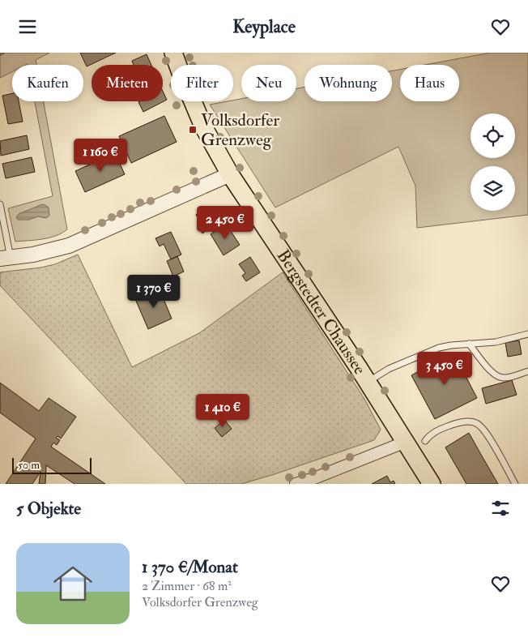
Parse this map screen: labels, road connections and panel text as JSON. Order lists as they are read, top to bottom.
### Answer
{
  "streets": {
    "main road": ["Bergstedter Chaussee"]
  },
  "places": {
    "transit": ["Volksdorfer Grenzweg"]
  },
  "scale_bar": "50 m",
  "page": {
    "header": "Keyplace",
    "chip": [
      "Kaufen",
      "Mieten",
      "Filter",
      "Neu",
      "Wohnung",
      "Haus"
    ],
    "price": [
      "1 160 €",
      "2 450 €",
      "1 370 €",
      "3 450 €",
      "1 410 €"
    ],
    "scale": "50 m",
    "heading": "5 Objekte",
    "list": [
      {
        "name": "1 370 €/Monat",
        "note": "2 Zimmer · 68 m² · Volksdorfer Grenzweg"
      }
    ]
  }
}
